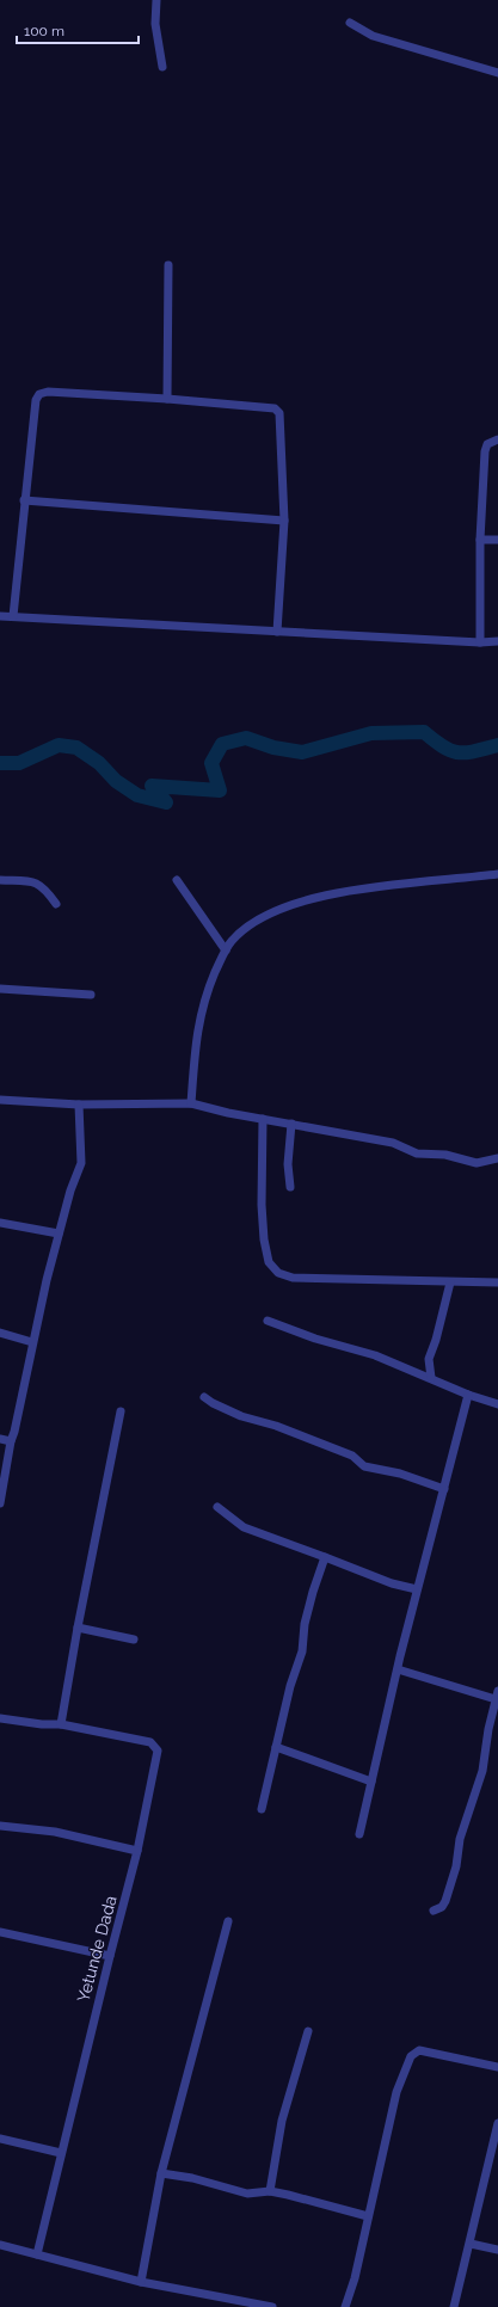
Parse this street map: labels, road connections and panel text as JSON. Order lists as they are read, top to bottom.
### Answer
{
  "streets": {
    "street": ["Yetunde Dada"]
  },
  "scale_bar": "100 m"
}
